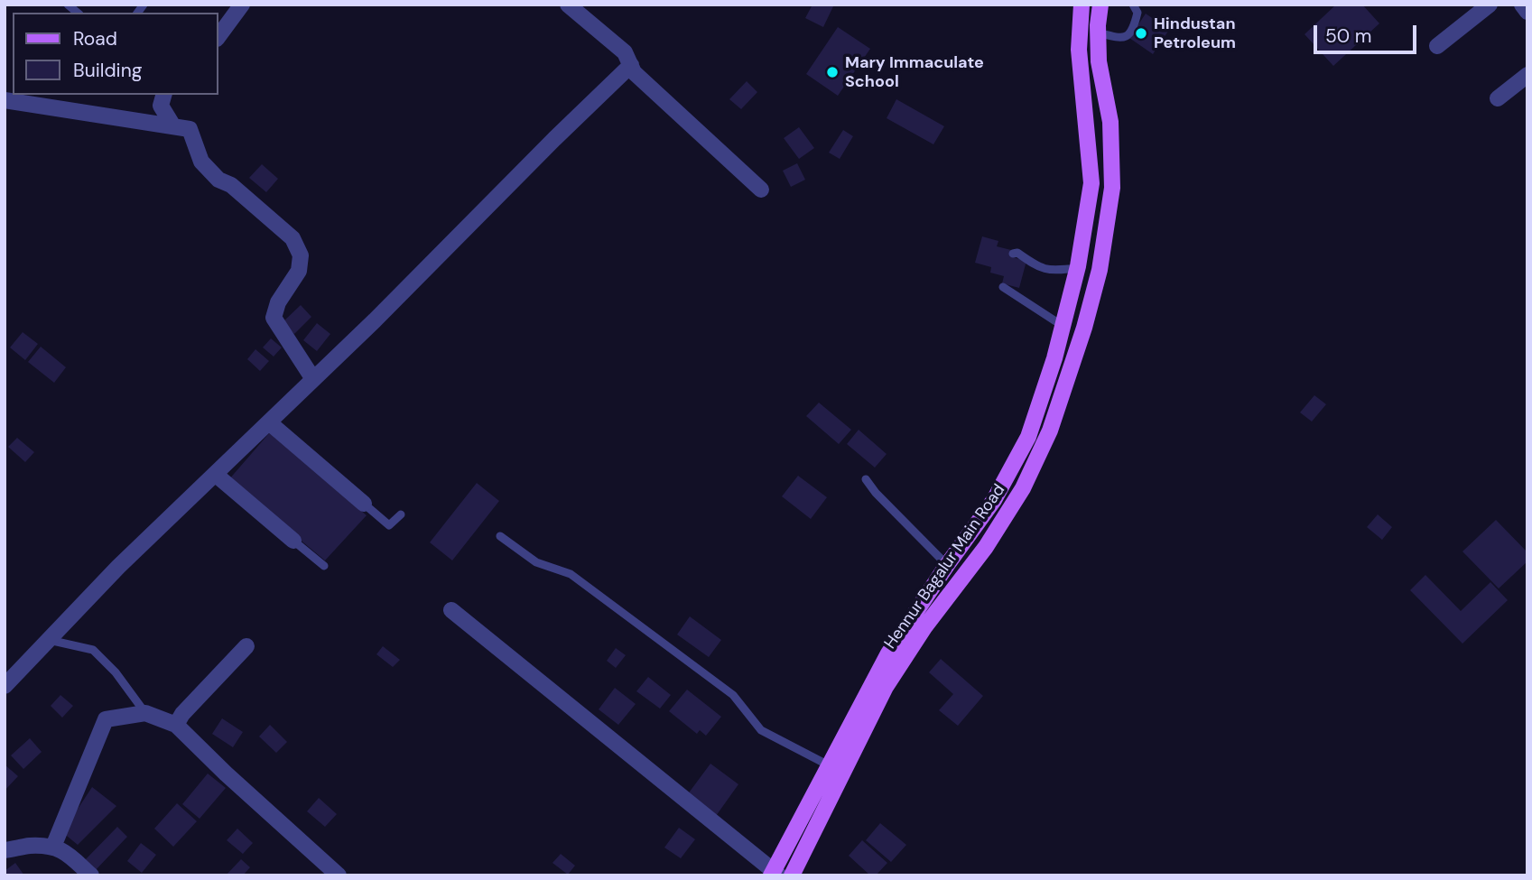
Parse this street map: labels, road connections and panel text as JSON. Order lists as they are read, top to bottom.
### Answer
{
  "streets": {
    "main road": ["Hennur Bagalur Main Road"]
  },
  "places": ["Hindustan Petroleum", "Mary Immaculate School"],
  "legend": ["Road", "Building"],
  "scale_bar": "50 m"
}
